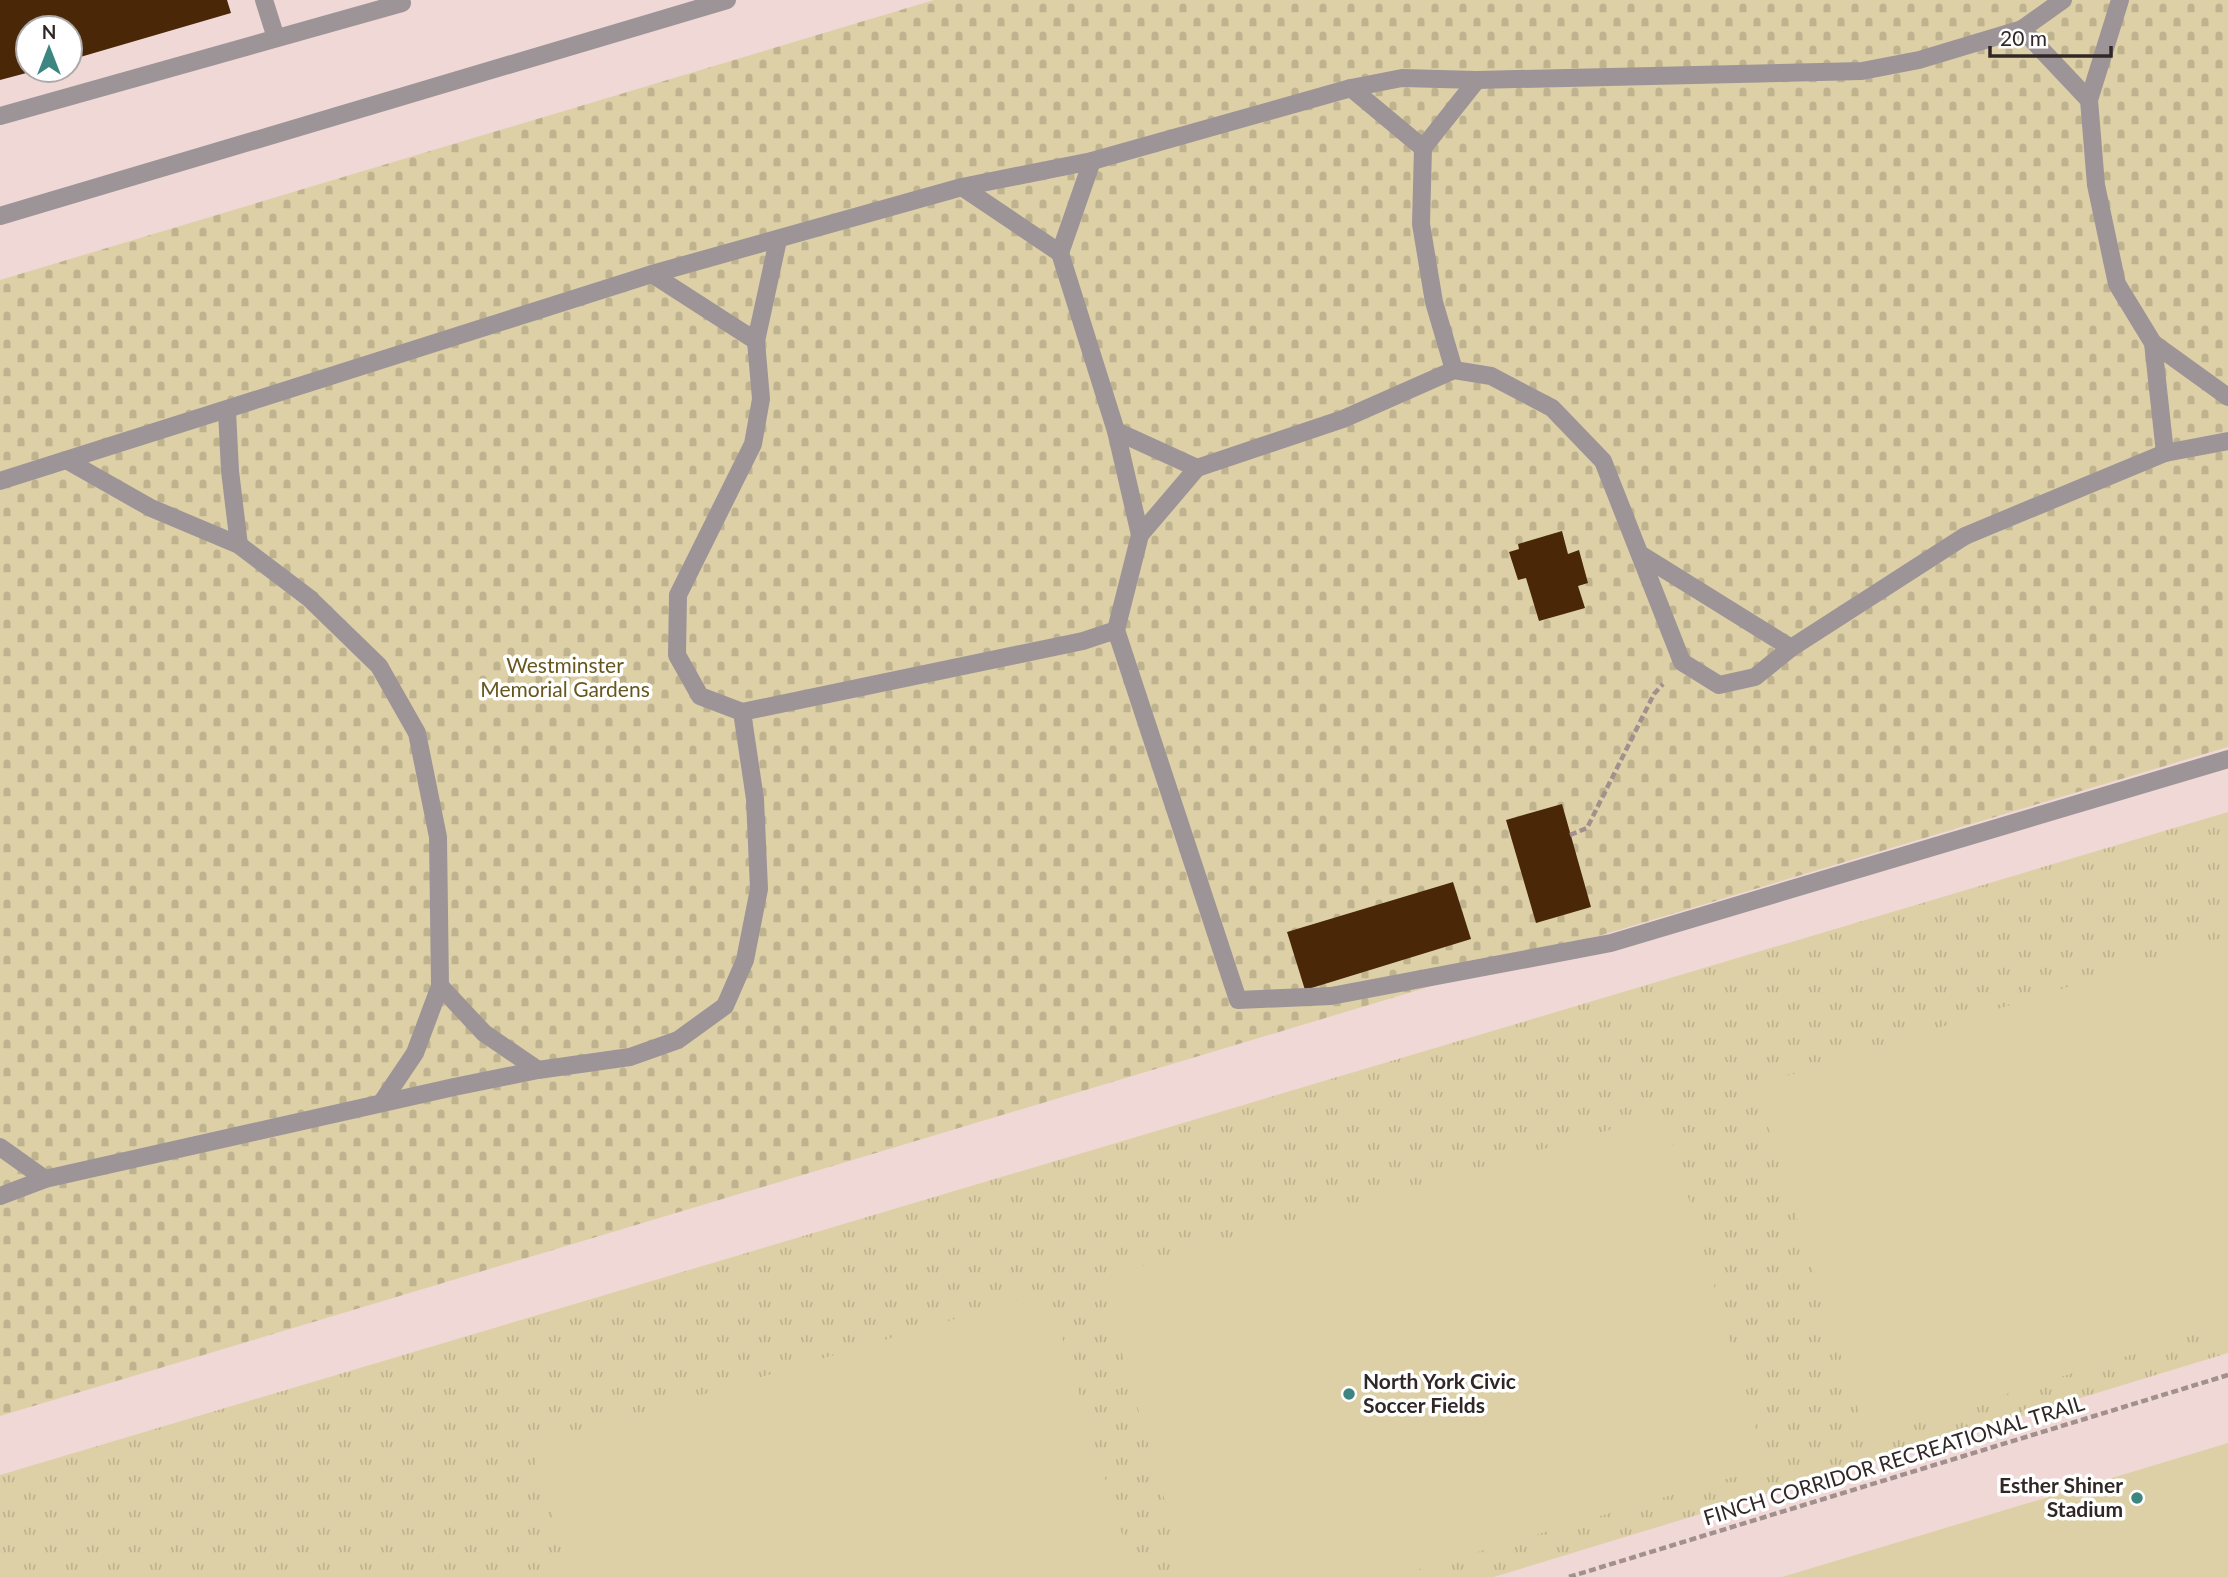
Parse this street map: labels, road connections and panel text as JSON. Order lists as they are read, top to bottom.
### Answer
{
  "streets": {
    "path": ["FINCH CORRIDOR RECREATIONAL TRAIL"]
  },
  "parks": ["Westminster Memorial Gardens"],
  "places": ["North York Civic Soccer Fields", "Esther Shiner Stadium"],
  "scale_bar": "20 m",
  "north": "top"
}
